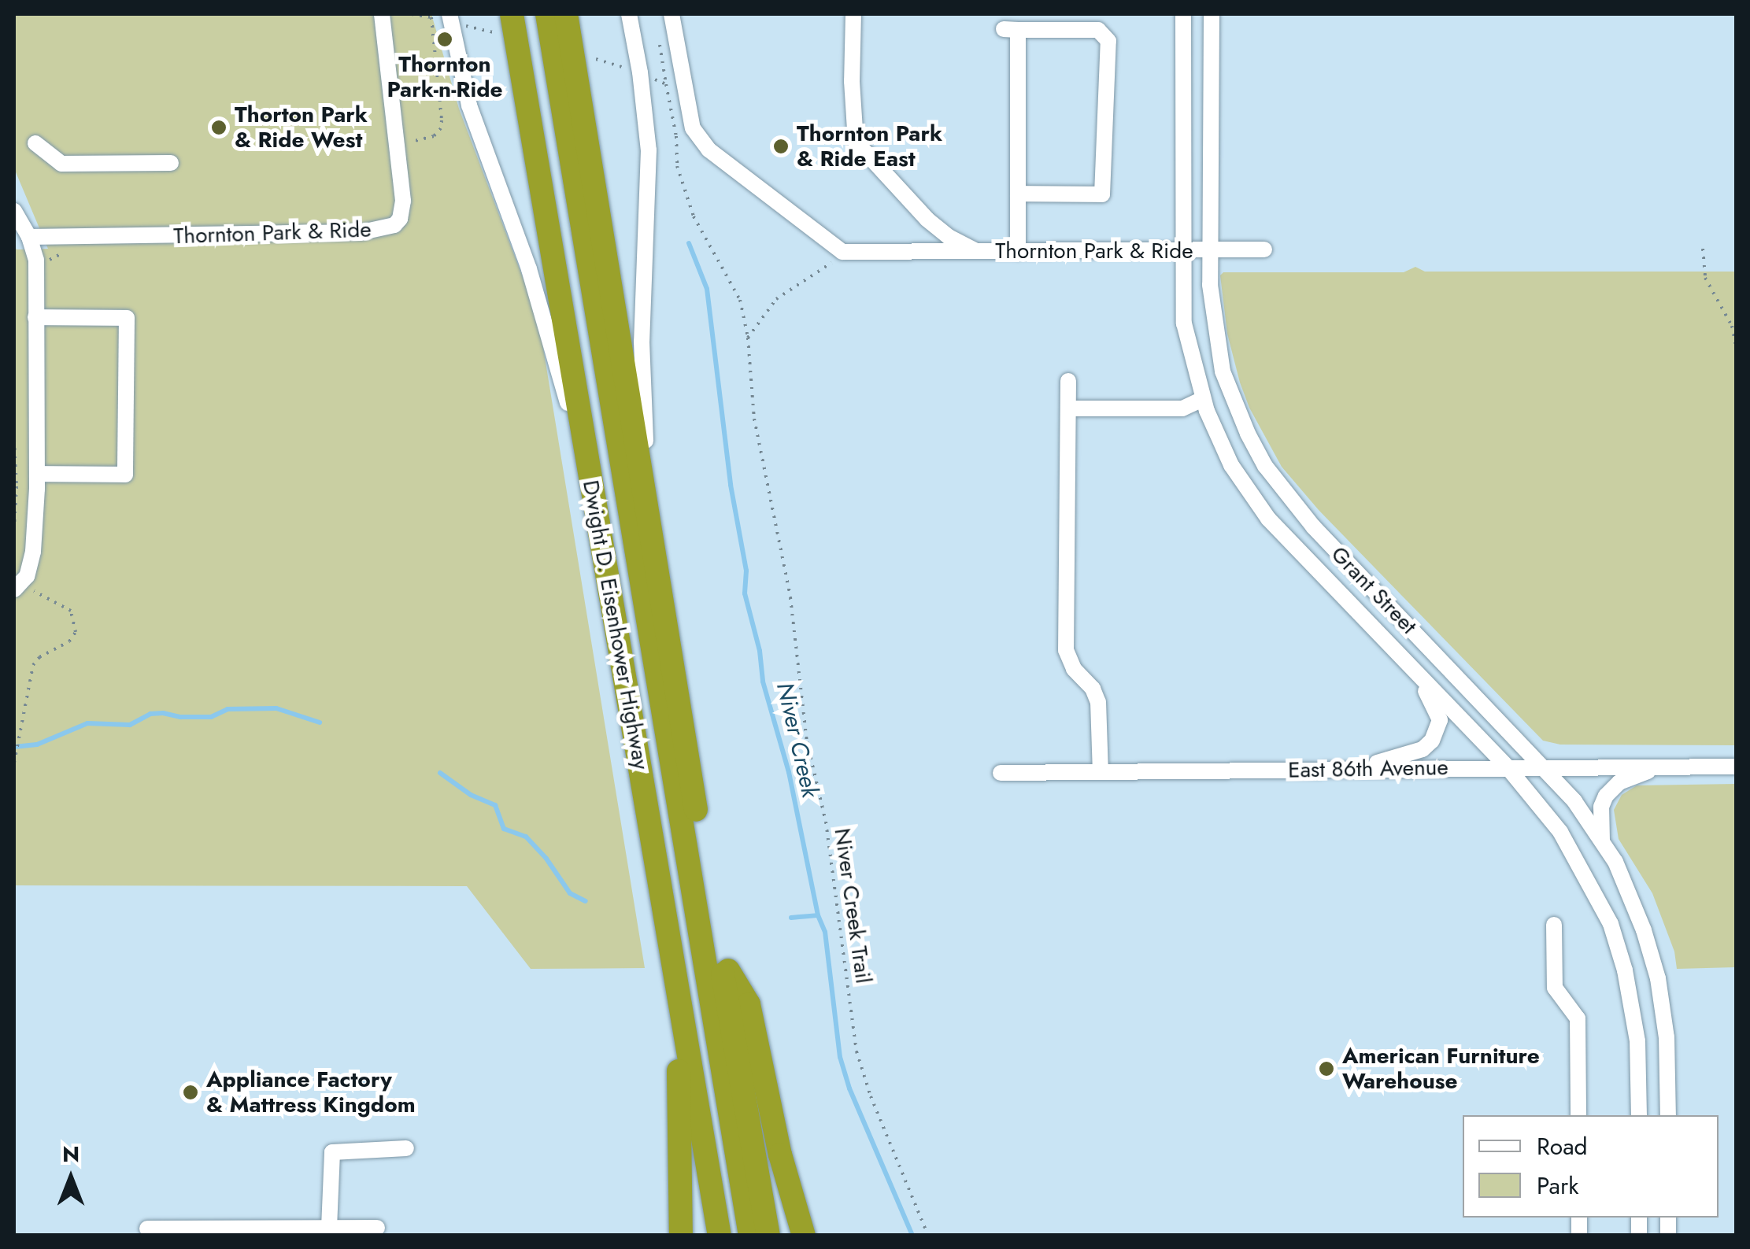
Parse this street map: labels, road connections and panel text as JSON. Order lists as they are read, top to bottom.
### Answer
{
  "streets": {
    "highway": ["Dwight D. Eisenhower Highway"],
    "street": ["Thornton Park & Ride", "Grant Street", "East 86th Avenue"],
    "path": ["Niver Creek Trail"]
  },
  "crossings": [
    ["Thornton Park & Ride", "Grant Street"],
    ["Grant Street", "East 86th Avenue"]
  ],
  "water": ["Niver Creek"],
  "places": [
    "Thornton Park-n-Ride",
    "Thorton Park & Ride West",
    "Thornton Park & Ride East",
    "American Furniture Warehouse",
    "Appliance Factory & Mattress Kingdom"
  ],
  "legend": ["Road", "Park"],
  "north": "top"
}
